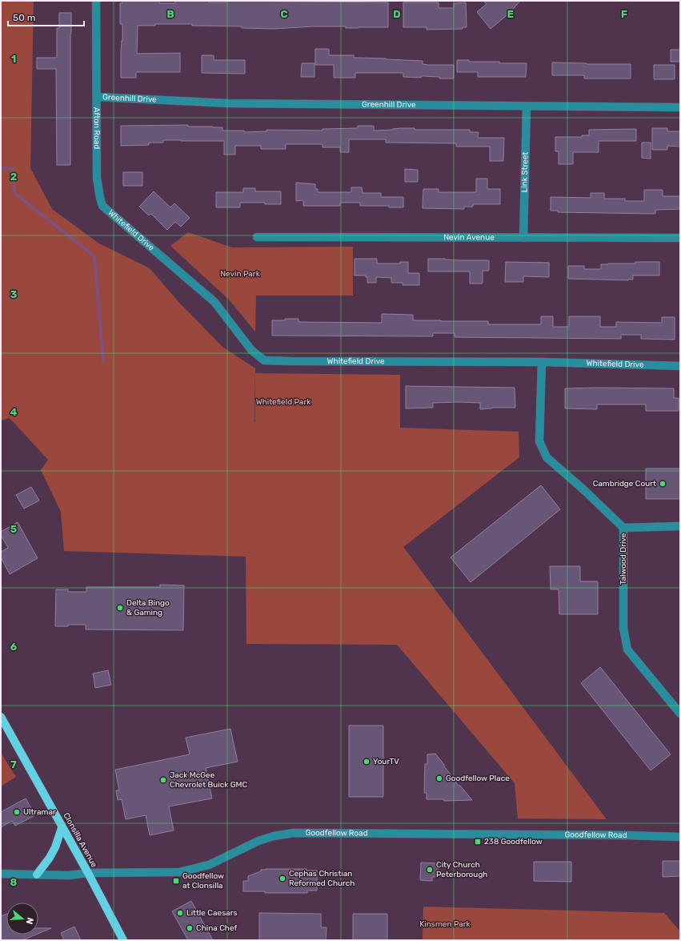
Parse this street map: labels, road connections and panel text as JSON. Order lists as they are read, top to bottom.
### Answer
{
  "streets": {
    "main road": ["Clonsilla Avenue"],
    "street": [
      "Greenhill Drive",
      "Afton Road",
      "Link Street",
      "Whitefield Drive",
      "Nevin Avenue",
      "Talwood Drive",
      "Goodfellow Road"
    ]
  },
  "crossings": [
    ["Greenhill Drive", "Afton Road"],
    ["Greenhill Drive", "Link Street"],
    ["Afton Road", "Whitefield Drive"],
    ["Link Street", "Nevin Avenue"],
    ["Whitefield Drive", "Talwood Drive"],
    ["Goodfellow Road", "Clonsilla Avenue"]
  ],
  "parks": ["Nevin Park", "Whitefield Park", "Kinsmen Park"],
  "places": {
    "other": [
      "Cambridge Court",
      "Delta Bingo & Gaming",
      "YourTV",
      "Goodfellow Place",
      "Jack McGee Chevrolet Buick GMC",
      "Ultramar",
      "City Church Peterborough",
      "Cephas Christian Reformed Church",
      "Little Caesars",
      "China Chef"
    ],
    "transit": ["238 Goodfellow", "Goodfellow at Clonsilla"]
  },
  "scale_bar": "50 m",
  "north": "right",
  "grid": {
    "columns": [
      "B",
      "C",
      "D",
      "E",
      "F"
    ],
    "rows": [
      "1",
      "2",
      "3",
      "4",
      "5",
      "6",
      "7",
      "8"
    ]
  }
}
